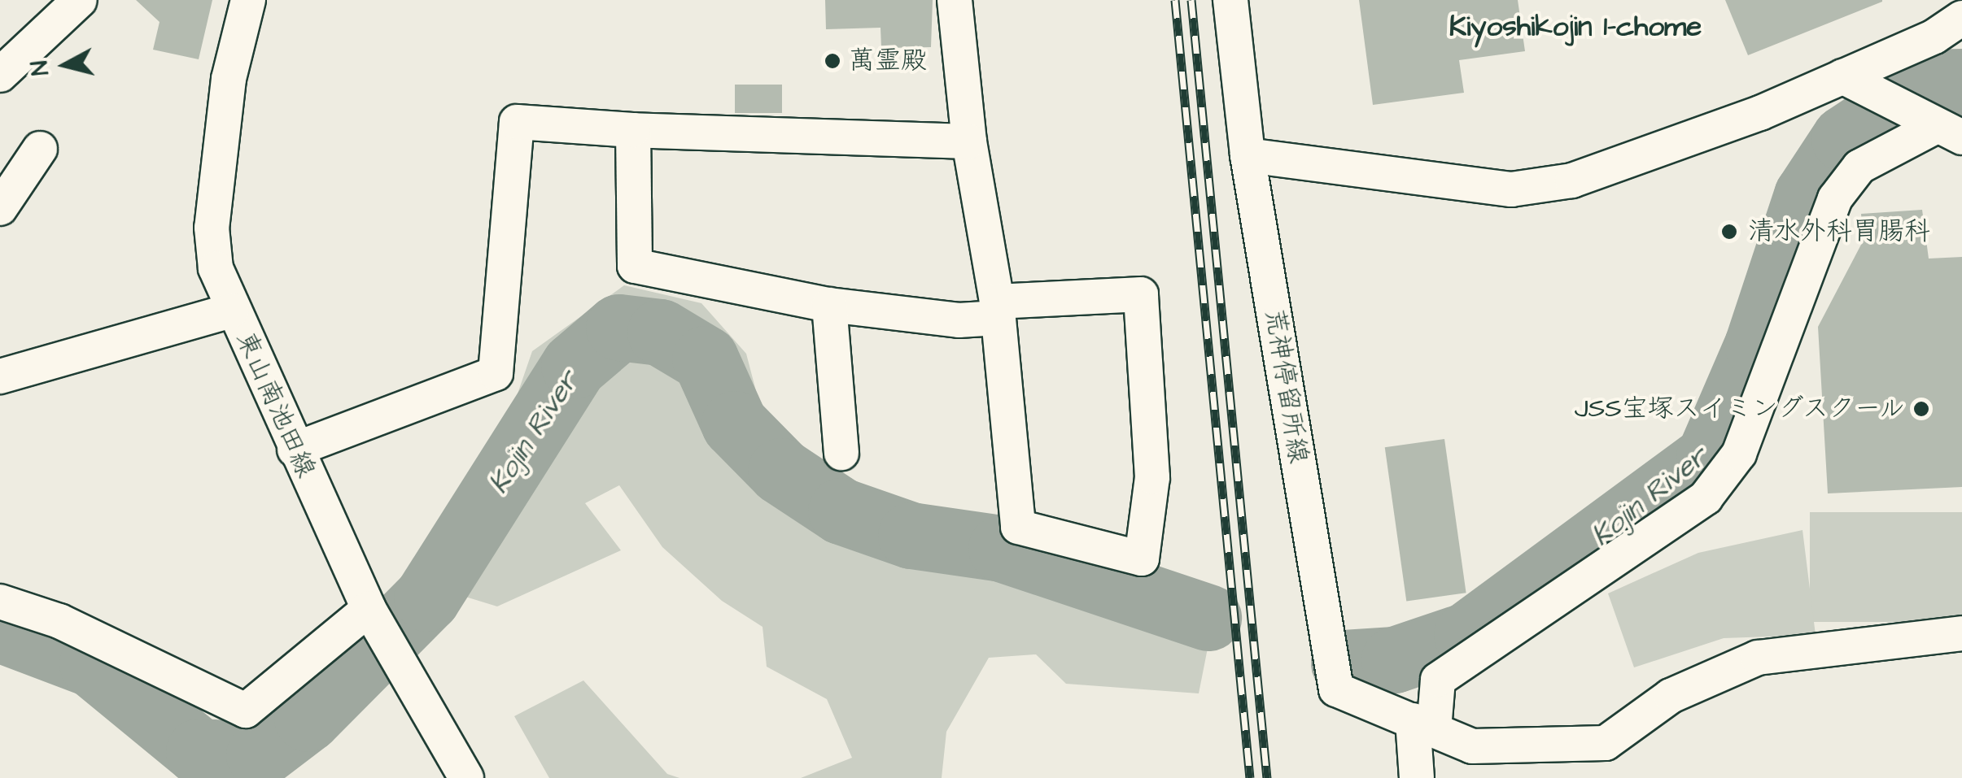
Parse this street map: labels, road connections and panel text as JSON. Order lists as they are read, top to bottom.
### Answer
{
  "streets": {
    "street": ["荒神停留所線", "東山南池田線"]
  },
  "districts": ["Kiyoshikojin 1-chome"],
  "water": ["Kojin River"],
  "places": ["萬霊殿", "清水外科胃腸科", "JSS宝塚スイミングスクール"],
  "north": "left"
}
